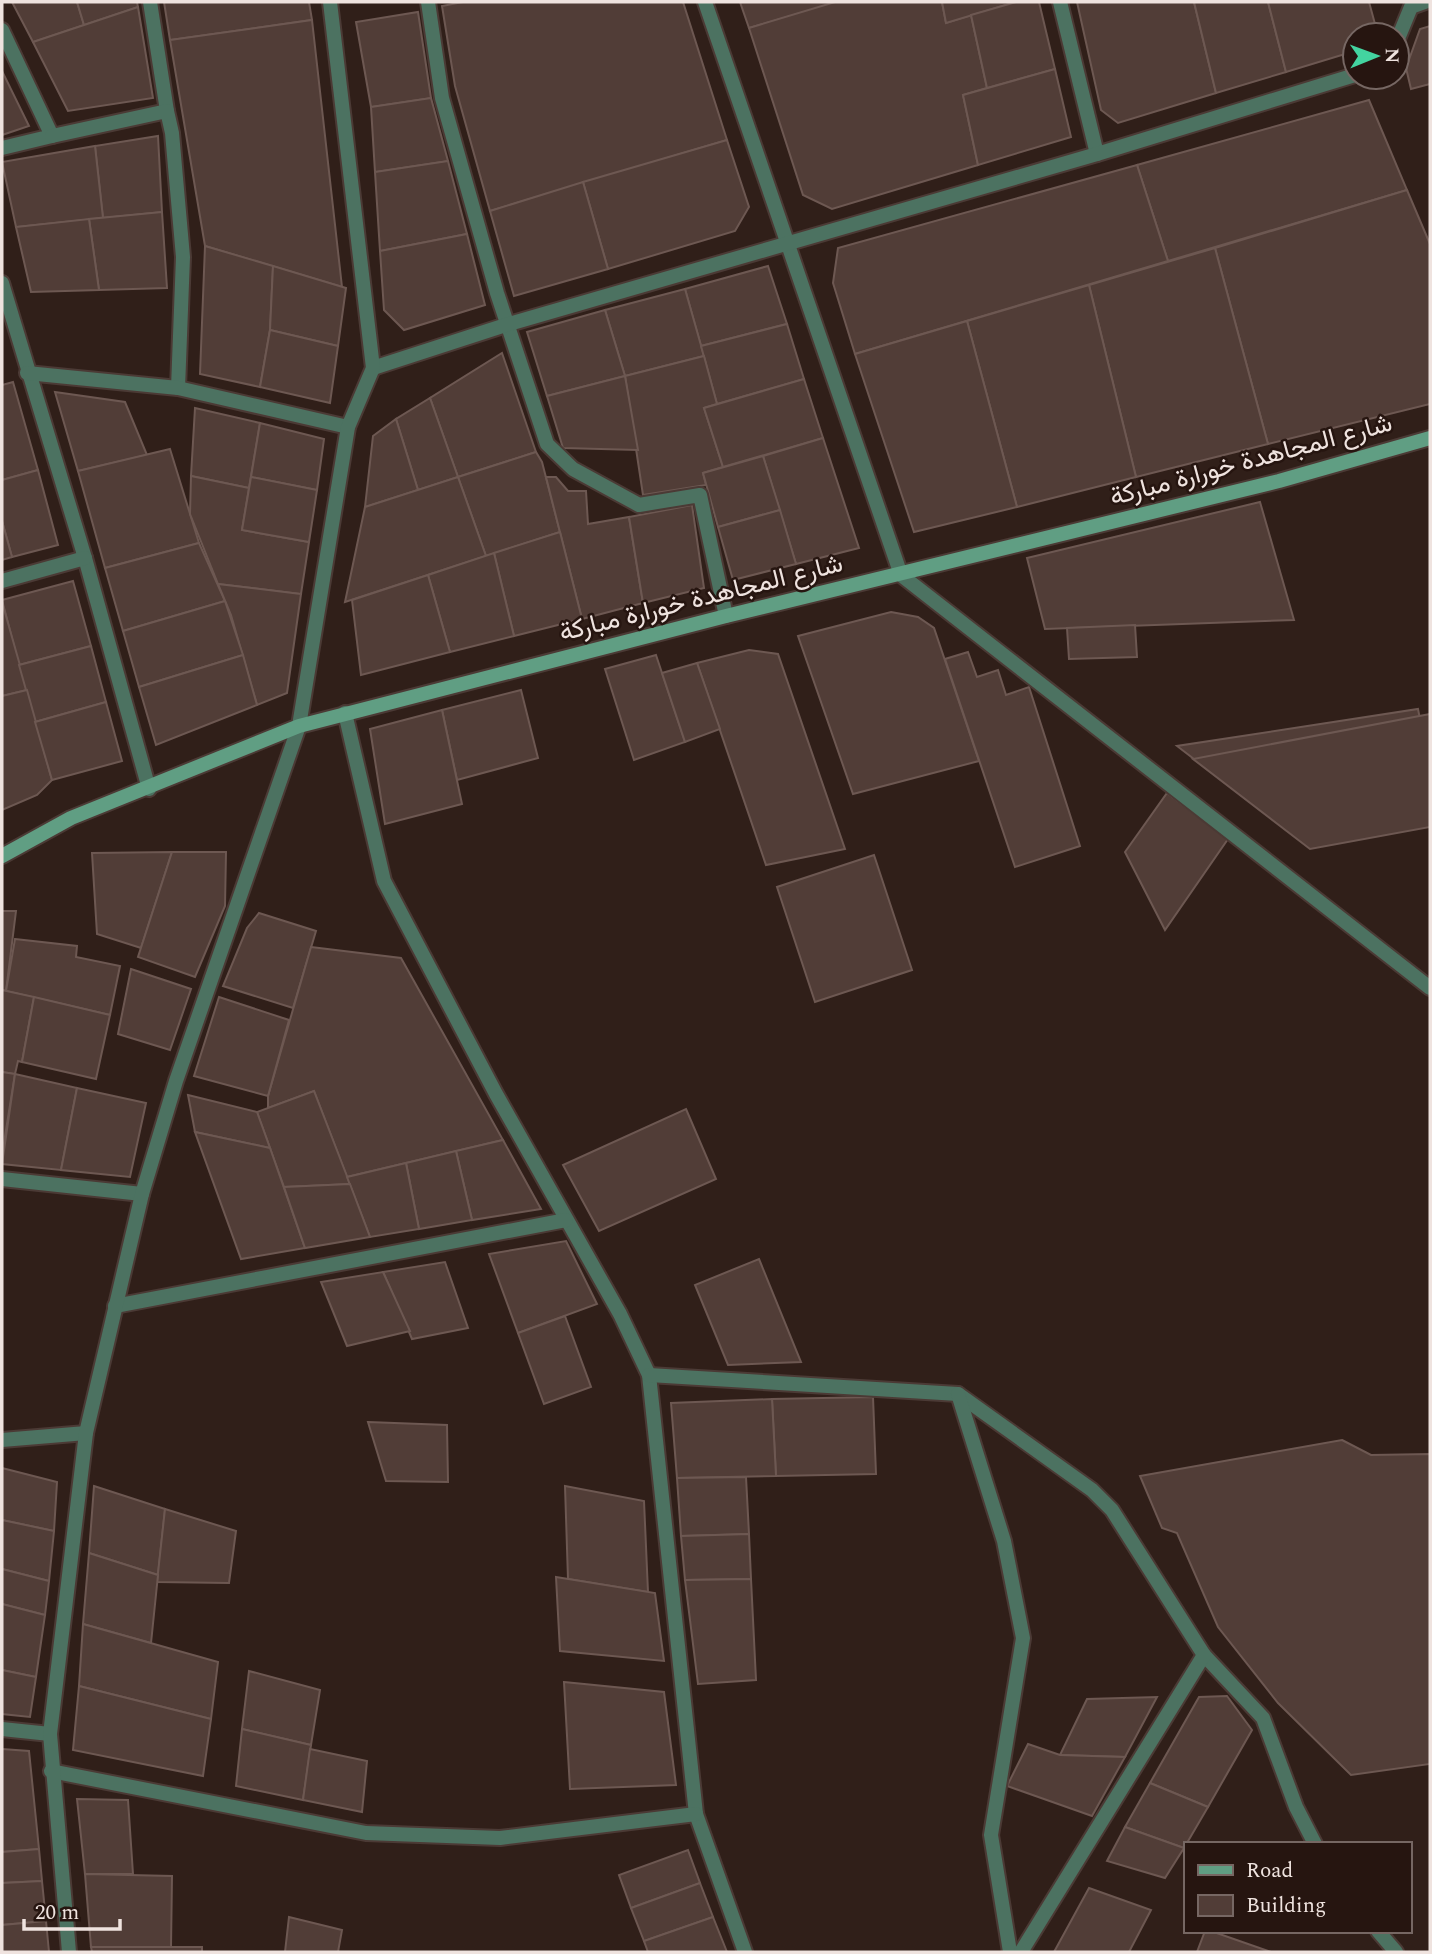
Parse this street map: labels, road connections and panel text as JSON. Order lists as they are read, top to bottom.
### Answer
{
  "streets": {
    "street": ["شارع المجاهدة خورارة مباركة"]
  },
  "legend": ["Road", "Building"],
  "scale_bar": "20 m",
  "north": "right"
}
